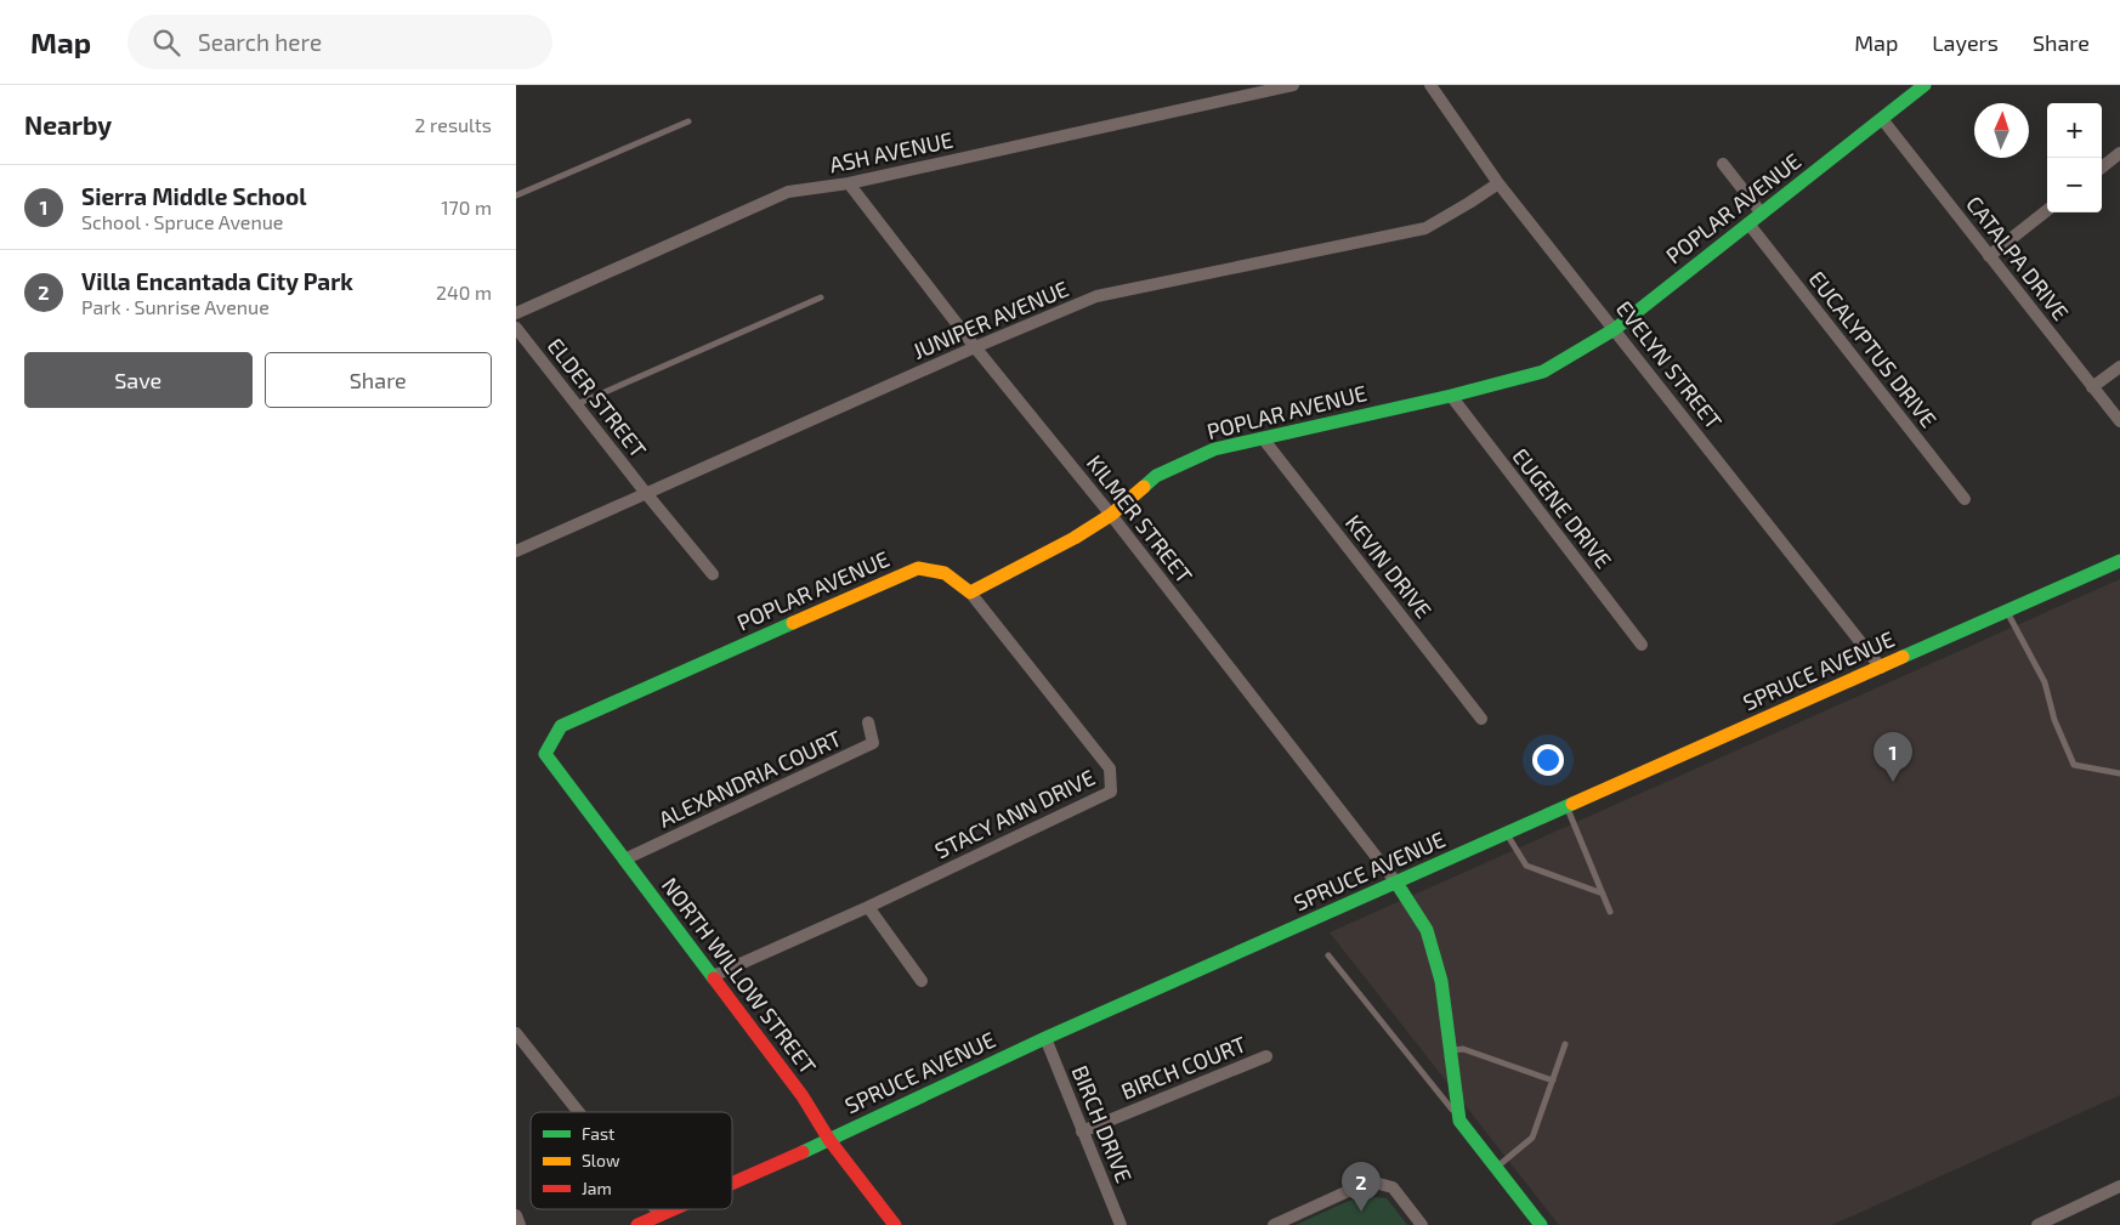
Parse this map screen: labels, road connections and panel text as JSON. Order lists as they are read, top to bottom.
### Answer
{
  "streets": {
    "street": [
      "ASH AVENUE",
      "POPLAR AVENUE",
      "CATALPA DRIVE",
      "JUNIPER AVENUE",
      "EUCALYPTUS DRIVE",
      "EVELYN STREET",
      "ELDER STREET",
      "EUGENE DRIVE",
      "KILMER STREET",
      "KEVIN DRIVE",
      "SPRUCE AVENUE",
      "ALEXANDRIA COURT",
      "STACY ANN DRIVE",
      "NORTH WILLOW STREET",
      "BIRCH COURT",
      "BIRCH DRIVE"
    ]
  },
  "crossings": [
    ["ASH AVENUE", "KILMER STREET"],
    ["POPLAR AVENUE", "CATALPA DRIVE"],
    ["POPLAR AVENUE", "EUCALYPTUS DRIVE"],
    ["POPLAR AVENUE", "EVELYN STREET"],
    ["POPLAR AVENUE", "EUGENE DRIVE"],
    ["POPLAR AVENUE", "KILMER STREET"],
    ["POPLAR AVENUE", "KEVIN DRIVE"],
    ["POPLAR AVENUE", "STACY ANN DRIVE"],
    ["POPLAR AVENUE", "NORTH WILLOW STREET"],
    ["JUNIPER AVENUE", "EVELYN STREET"],
    ["JUNIPER AVENUE", "ELDER STREET"],
    ["JUNIPER AVENUE", "KILMER STREET"],
    ["EVELYN STREET", "SPRUCE AVENUE"],
    ["KILMER STREET", "SPRUCE AVENUE"],
    ["SPRUCE AVENUE", "NORTH WILLOW STREET"],
    ["SPRUCE AVENUE", "BIRCH DRIVE"],
    ["ALEXANDRIA COURT", "NORTH WILLOW STREET"],
    ["STACY ANN DRIVE", "NORTH WILLOW STREET"],
    ["BIRCH COURT", "BIRCH DRIVE"]
  ],
  "legend": ["Fast", "Slow", "Jam"],
  "north": "top",
  "page": {
    "header": "Map",
    "search": "Search here",
    "nav": ["Map", "Layers", "Share"],
    "heading": ["Nearby", "2 results"],
    "map_buttons": ["+", "−"],
    "list": [
      {
        "mark": "1",
        "name": "Sierra Middle School",
        "note": "School · Spruce Avenue",
        "value": "170 m"
      },
      {
        "mark": "2",
        "name": "Villa Encantada City Park",
        "note": "Park · Sunrise Avenue",
        "value": "240 m"
      }
    ],
    "buttons": ["Save", "Share"],
    "pins": ["1", "2"]
  }
}
